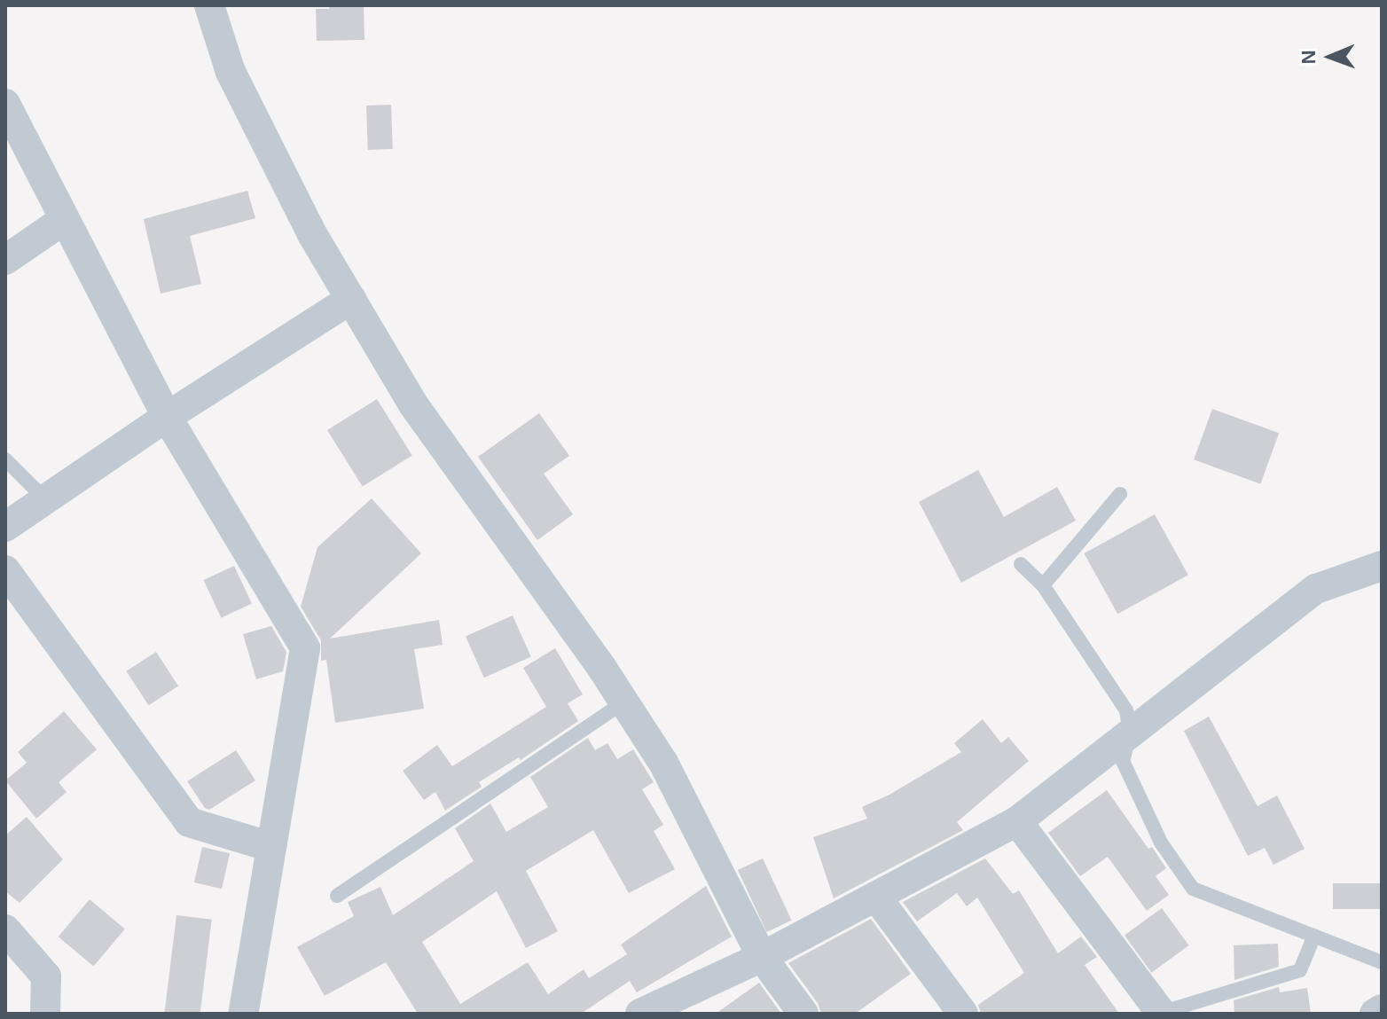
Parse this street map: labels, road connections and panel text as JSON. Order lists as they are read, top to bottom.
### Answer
{
  "north": "left"
}
